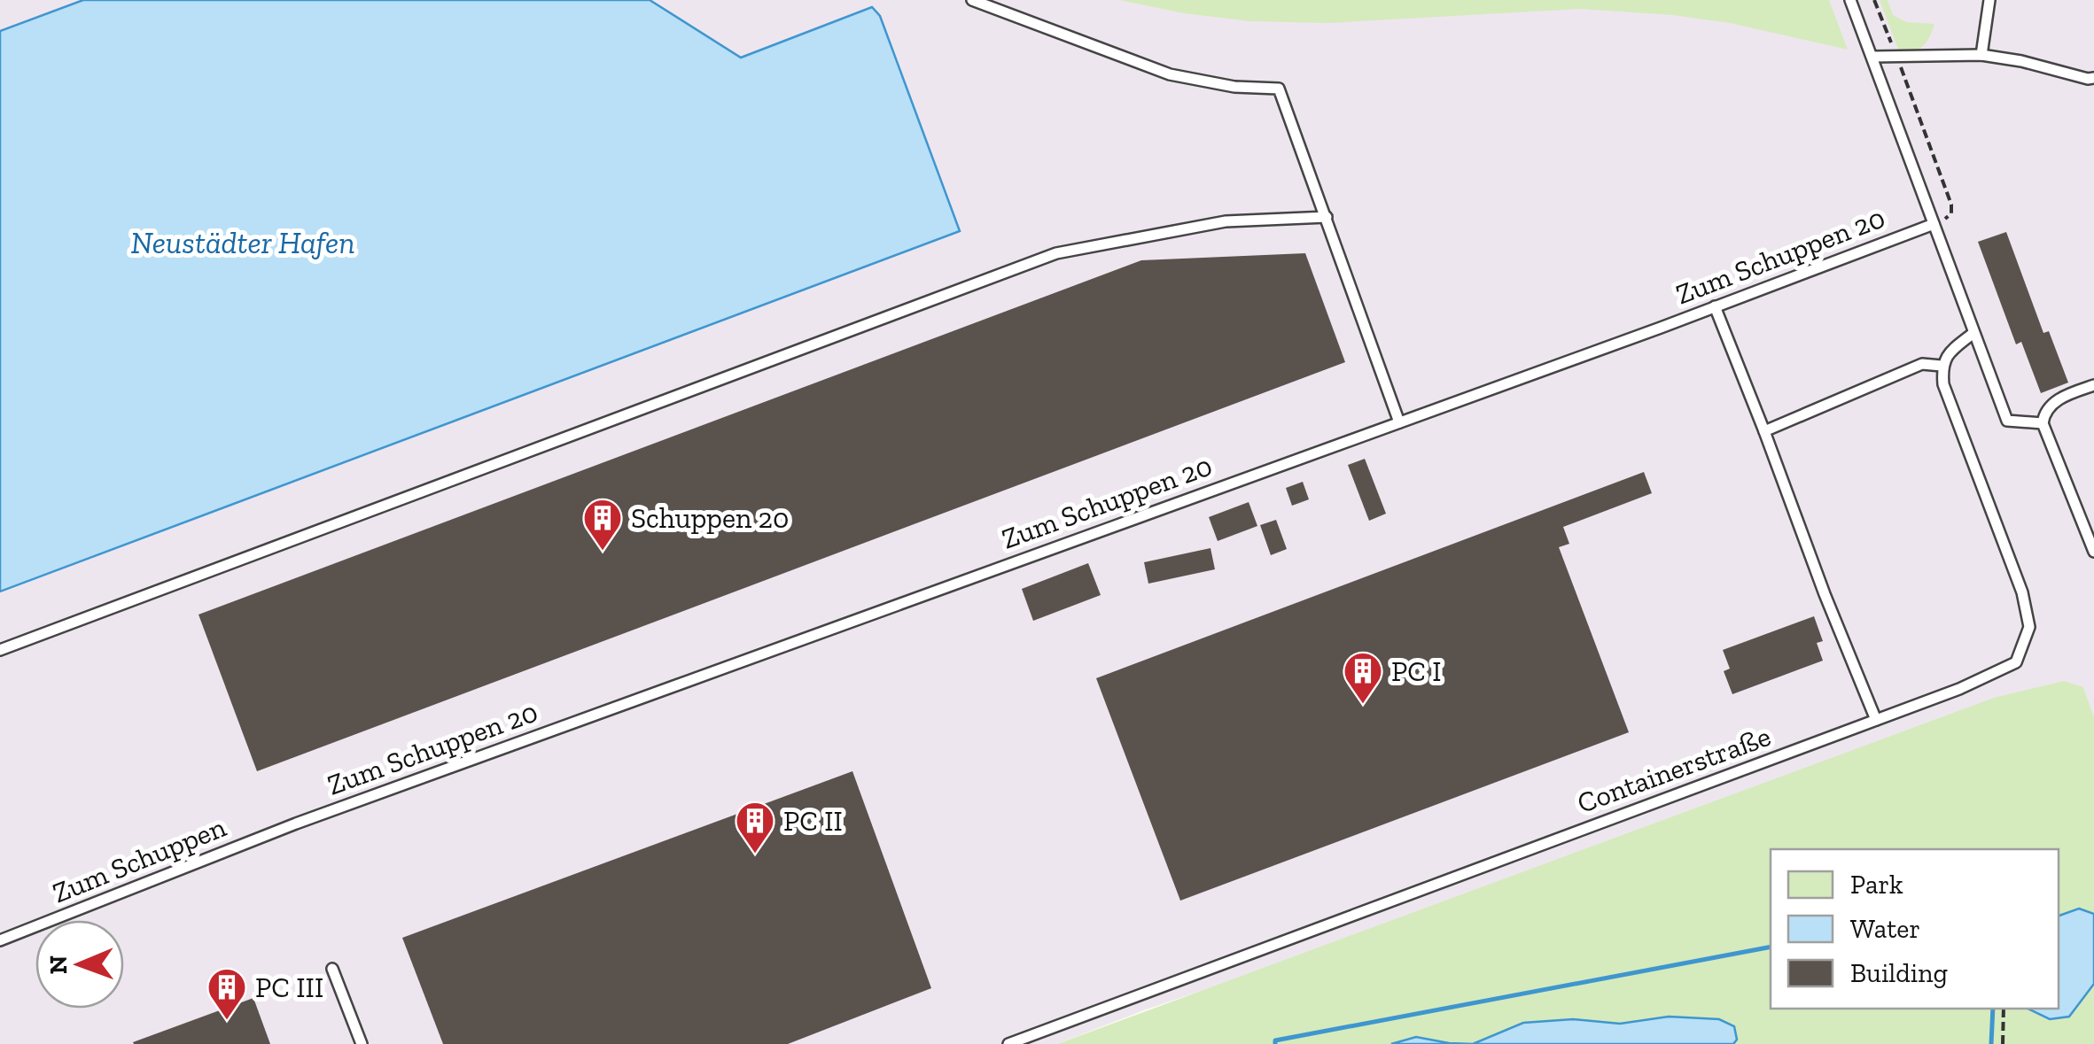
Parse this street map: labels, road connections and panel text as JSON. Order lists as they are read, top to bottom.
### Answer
{
  "streets": {
    "lane": ["Zum Schuppen 20", "Containerstraße", "Zum Schuppen"]
  },
  "crossings": [
    ["Zum Schuppen 20", "Zum Schuppen"]
  ],
  "water": ["Neustädter Hafen"],
  "places": {
    "building": [
      "Schuppen 20",
      "PC I",
      "PC II",
      "PC III"
    ]
  },
  "legend": ["Park", "Water", "Building"],
  "north": "left"
}
